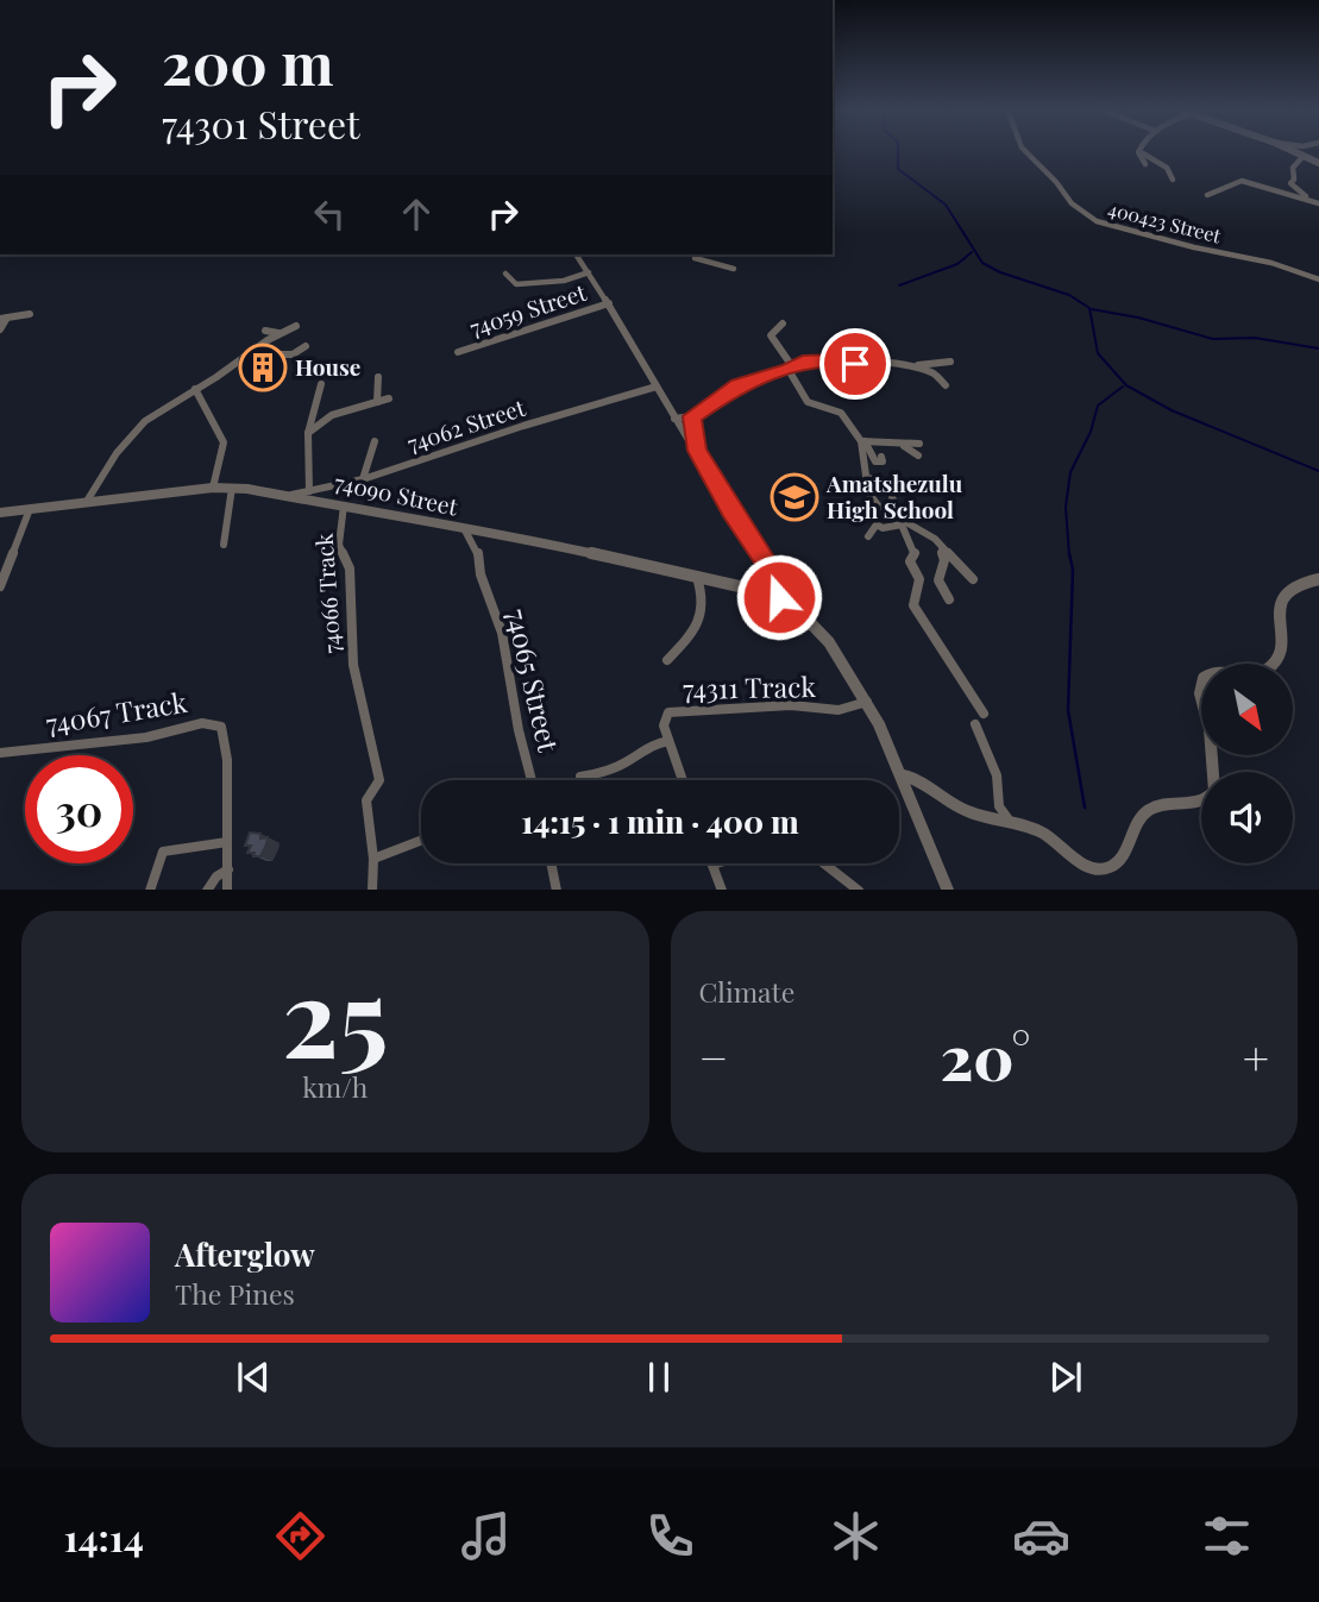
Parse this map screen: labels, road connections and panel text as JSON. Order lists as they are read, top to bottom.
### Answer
{
  "streets": {
    "street": [
      "400423 Street",
      "74059 Street",
      "74062 Street",
      "74090 Street",
      "74066 Track",
      "74065 Street",
      "74311 Track",
      "74067 Track"
    ]
  },
  "crossings": [
    ["74062 Street", "74090 Street"],
    ["74090 Street", "74066 Track"],
    ["74090 Street", "74065 Street"]
  ],
  "places": {
    "building": ["House"],
    "school or university": ["Amatshezulu High School"]
  },
  "north": "bottom right",
  "page": {
    "turn": ["200 m", "74301 Street"],
    "limit": "30",
    "trip": "14:15 · 1 min · 400 m",
    "tile": [
      ["25", "km/h"],
      "Climate"
    ],
    "heat": ["−", "20°", "+"],
    "song": ["Afterglow", "The Pines"],
    "tabs": "14:14"
  }
}
